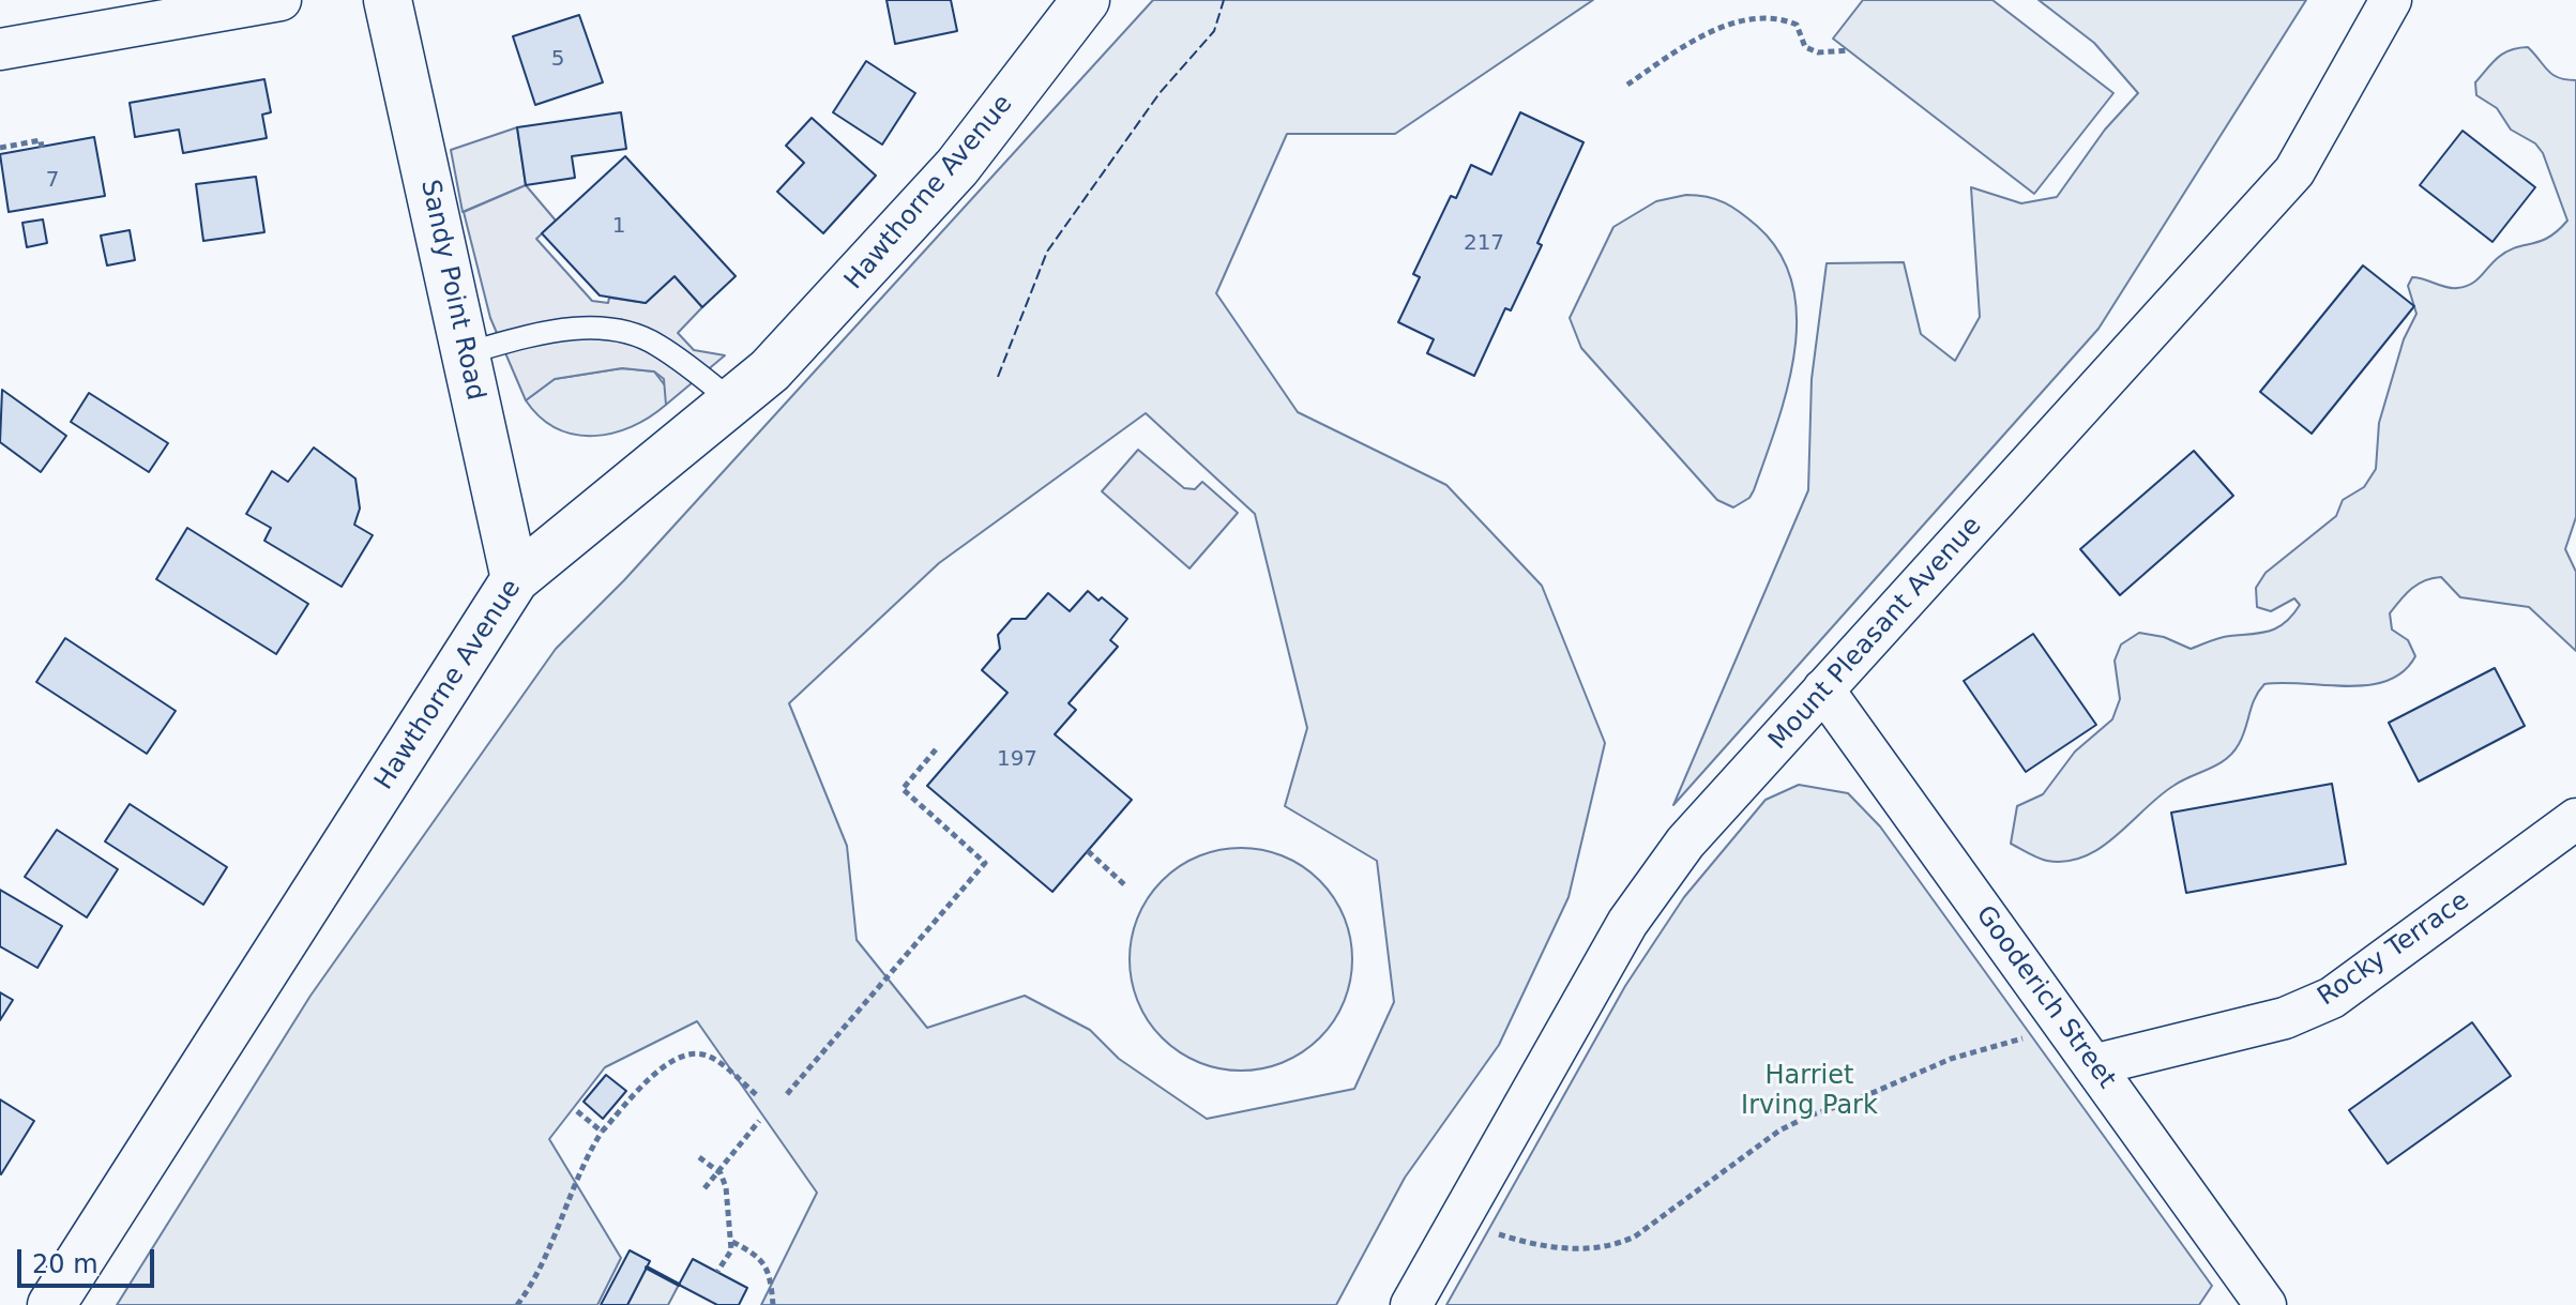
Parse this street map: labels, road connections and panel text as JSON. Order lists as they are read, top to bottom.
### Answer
{
  "streets": {
    "street": [
      "Hawthorne Avenue",
      "Sandy Point Road",
      "Mount Pleasant Avenue",
      "Rocky Terrace",
      "Gooderich Street"
    ]
  },
  "crossings": [
    ["Hawthorne Avenue", "Sandy Point Road"],
    ["Mount Pleasant Avenue", "Gooderich Street"],
    ["Rocky Terrace", "Gooderich Street"]
  ],
  "parks": ["Harriet Irving Park"],
  "house_numbers": [
    "5",
    "7",
    "1",
    "217",
    "197"
  ],
  "scale_bar": "20 m"
}
